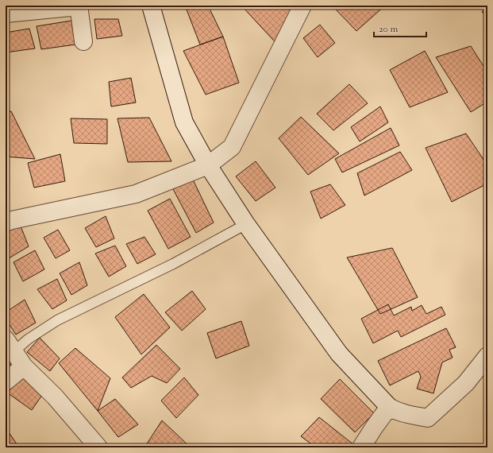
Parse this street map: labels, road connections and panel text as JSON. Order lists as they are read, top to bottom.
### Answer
{
  "scale_bar": "20 m"
}
